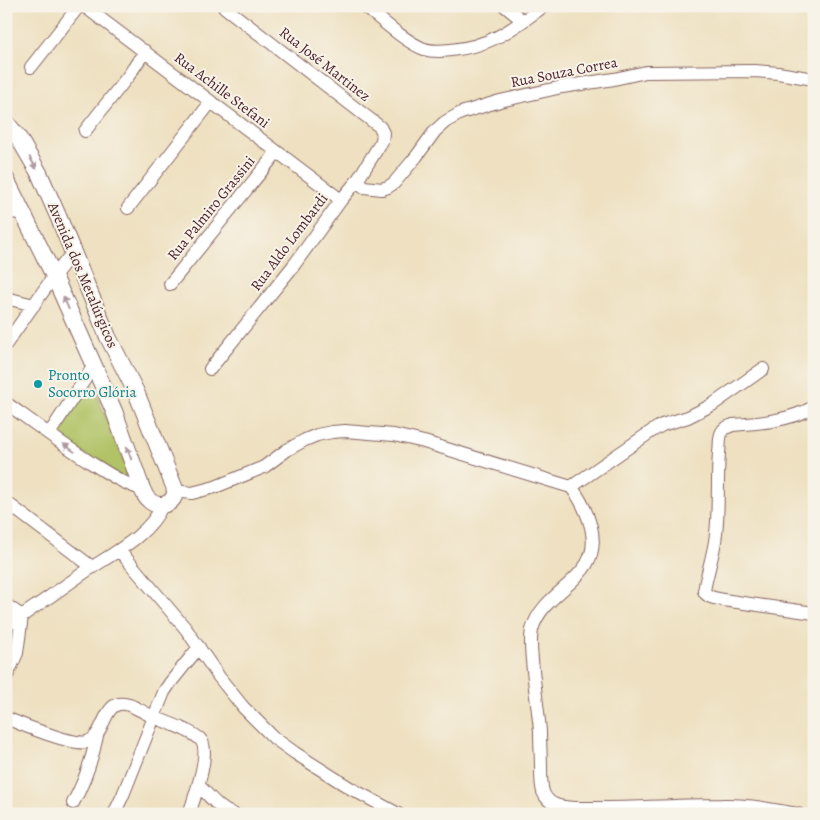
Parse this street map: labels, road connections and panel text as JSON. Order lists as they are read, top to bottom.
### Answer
{
  "streets": {
    "street": [
      "Rua José Martinez",
      "Rua Souza Correa",
      "Rua Achille Stefani",
      "Rua Palmiro Grassini",
      "Rua Aldo Lombardi",
      "Avenida dos Metalúrgicos"
    ]
  },
  "crossings": [
    ["Rua José Martinez", "Rua Aldo Lombardi"],
    ["Rua Souza Correa", "Rua Aldo Lombardi"],
    ["Rua Achille Stefani", "Rua Palmiro Grassini"],
    ["Rua Achille Stefani", "Rua Aldo Lombardi"]
  ],
  "places": ["Pronto Socorro Glória"]
}
